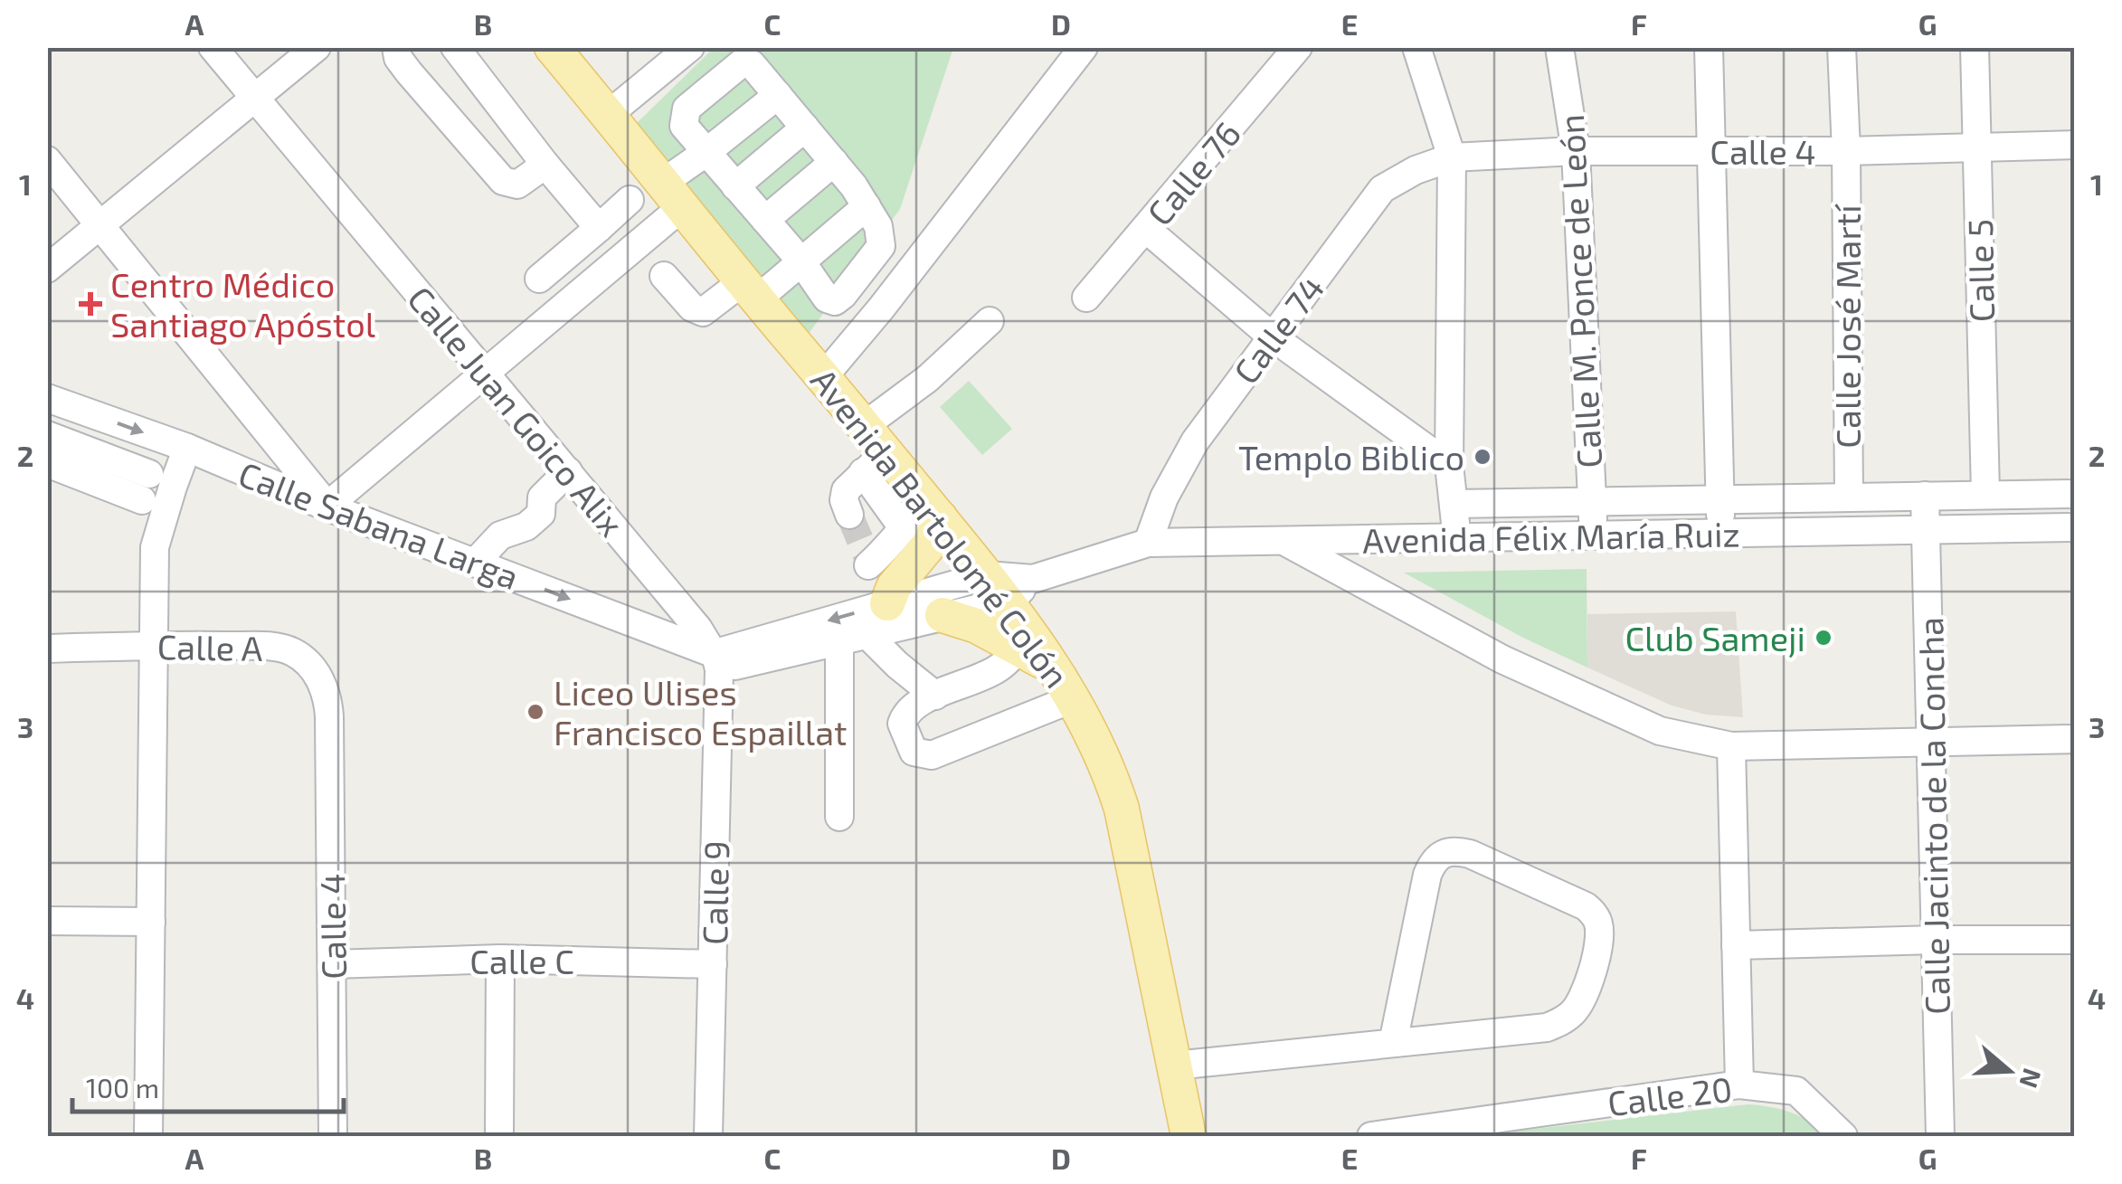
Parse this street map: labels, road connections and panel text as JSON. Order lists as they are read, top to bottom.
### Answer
{
  "streets": {
    "main road": ["Avenida Bartolomé Colón"],
    "street": [
      "Calle 4",
      "Calle 76",
      "Calle 5",
      "Calle M. Ponce de León",
      "Calle José Martí",
      "Calle 74",
      "Calle Juan Goico Alix",
      "Calle Sabana Larga",
      "Avenida Félix María Ruiz",
      "Calle A",
      "Calle Jacinto de la Concha",
      "Calle 9",
      "Calle C",
      "Calle 20"
    ]
  },
  "crossings": [
    ["Calle 4", "Calle 5"],
    ["Calle 4", "Calle M. Ponce de León"],
    ["Calle 4", "Calle José Martí"],
    ["Calle 4", "Calle 74"],
    ["Calle 4", "Calle A"],
    ["Calle 4", "Calle C"],
    ["Calle M. Ponce de León", "Avenida Félix María Ruiz"],
    ["Calle 74", "Avenida Félix María Ruiz"],
    ["Calle Juan Goico Alix", "Calle Sabana Larga"],
    ["Calle Juan Goico Alix", "Calle 9"],
    ["Calle Sabana Larga", "Calle 9"],
    ["Avenida Bartolomé Colón", "Avenida Félix María Ruiz"],
    ["Avenida Félix María Ruiz", "Calle Jacinto de la Concha"],
    ["Calle 9", "Calle C"]
  ],
  "one_way": ["Calle Sabana Larga"],
  "places": {
    "health": ["Centro Médico Santiago Apóstol"],
    "other": ["Templo Biblico", "Club Sameji", "Liceo Ulises Francisco Espaillat"]
  },
  "scale_bar": "100 m",
  "north": "right",
  "grid": {
    "columns": [
      "A",
      "B",
      "C",
      "D",
      "E",
      "F",
      "G"
    ],
    "rows": [
      "1",
      "2",
      "3",
      "4"
    ]
  }
}
